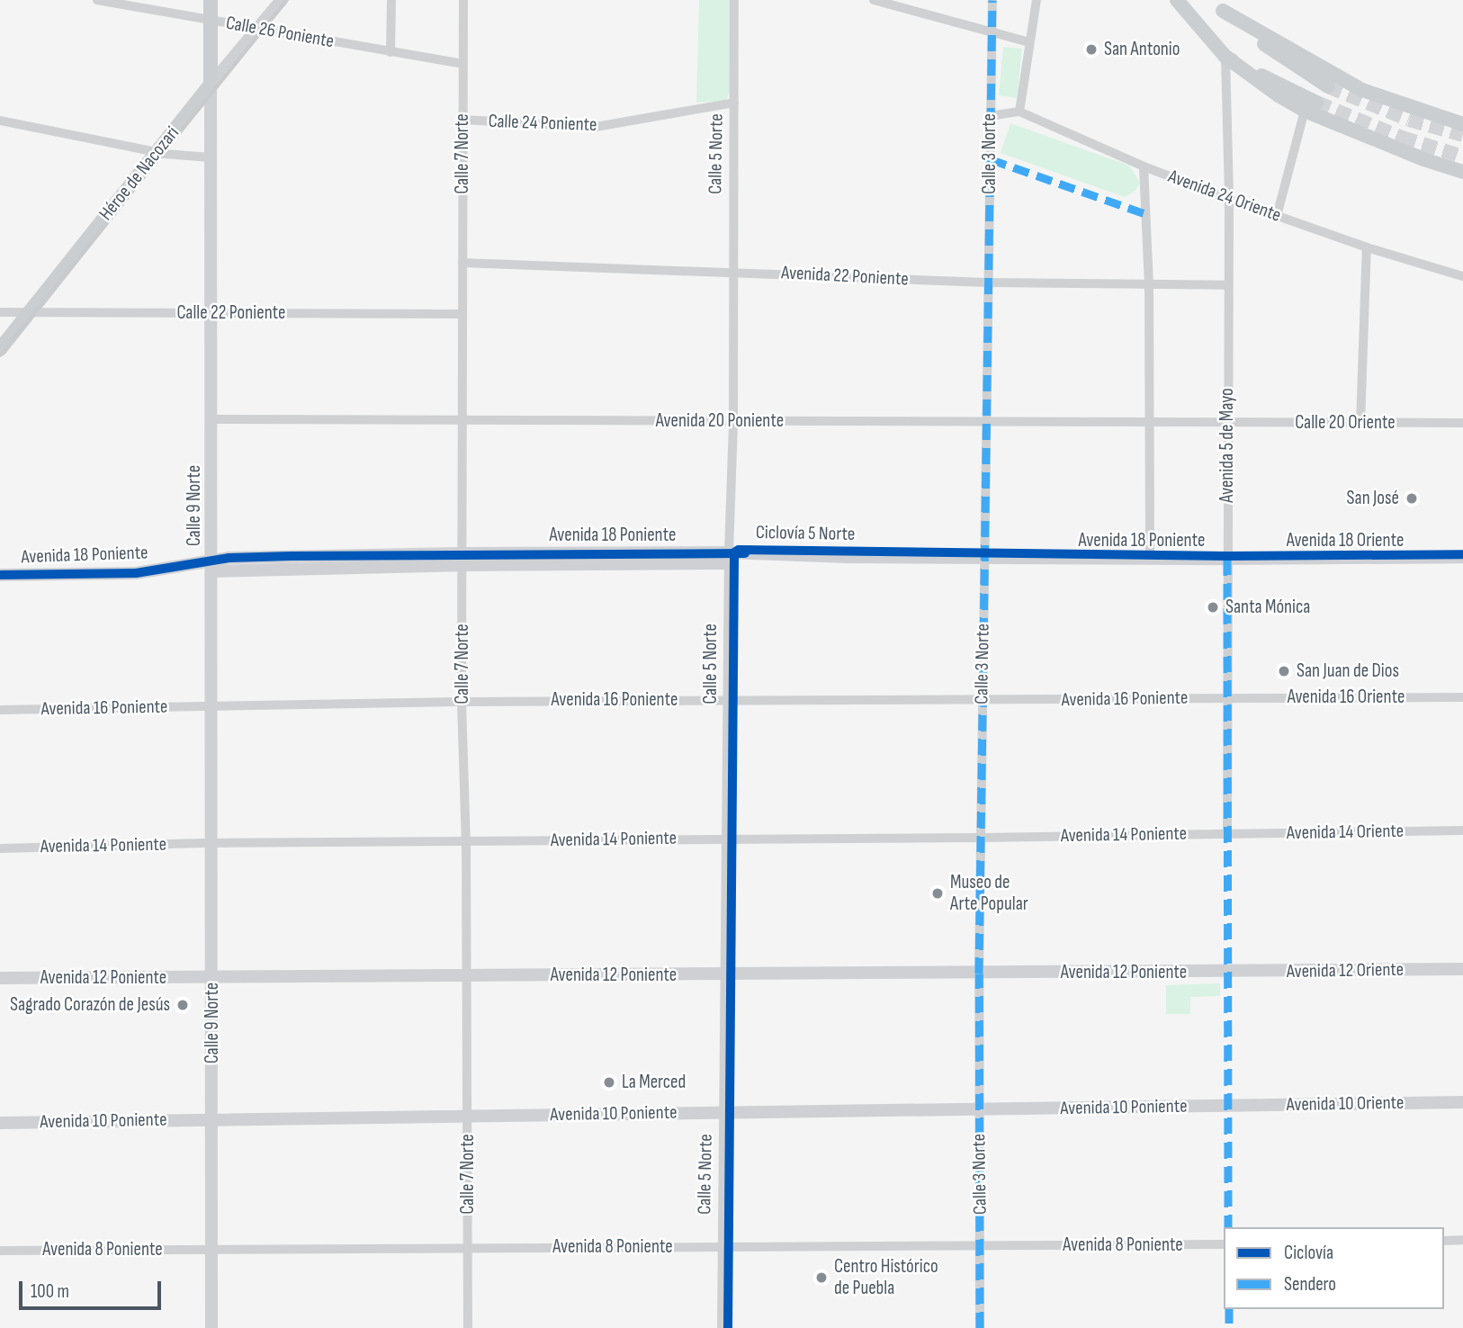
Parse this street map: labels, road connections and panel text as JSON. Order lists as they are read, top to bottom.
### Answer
{
  "streets": {
    "main road": ["Héroe de Nacozari", "Calle 9 Norte"],
    "street": [
      "Calle 26 Poniente",
      "Calle 24 Poniente",
      "Calle 7 Norte",
      "Calle 5 Norte",
      "Calle 3 Norte",
      "Avenida 24 Oriente",
      "Avenida 22 Poniente",
      "Calle 22 Poniente",
      "Avenida 20 Poniente",
      "Calle 20 Oriente",
      "Avenida 5 de Mayo",
      "Avenida 18 Poniente",
      "Avenida 18 Oriente",
      "Avenida 16 Oriente",
      "Avenida 16 Poniente",
      "Avenida 14 Oriente",
      "Avenida 14 Poniente",
      "Avenida 12 Oriente",
      "Avenida 12 Poniente",
      "Avenida 10 Oriente",
      "Avenida 10 Poniente",
      "Avenida 8 Poniente"
    ],
    "cycle path": ["Ciclovía 5 Norte"]
  },
  "crossings": [
    ["Calle 26 Poniente", "Calle 7 Norte"],
    ["Calle 26 Poniente", "Héroe de Nacozari"],
    ["Calle 26 Poniente", "Calle 9 Norte"],
    ["Calle 24 Poniente", "Calle 7 Norte"],
    ["Calle 24 Poniente", "Calle 5 Norte"],
    ["Calle 7 Norte", "Avenida 22 Poniente"],
    ["Calle 7 Norte", "Calle 22 Poniente"],
    ["Calle 7 Norte", "Avenida 20 Poniente"],
    ["Calle 7 Norte", "Avenida 18 Poniente"],
    ["Calle 7 Norte", "Avenida 16 Poniente"],
    ["Calle 7 Norte", "Avenida 14 Poniente"],
    ["Calle 7 Norte", "Avenida 12 Poniente"],
    ["Calle 7 Norte", "Avenida 10 Poniente"],
    ["Calle 7 Norte", "Avenida 8 Poniente"],
    ["Calle 5 Norte", "Avenida 22 Poniente"],
    ["Calle 5 Norte", "Avenida 20 Poniente"],
    ["Calle 5 Norte", "Avenida 18 Poniente"],
    ["Calle 5 Norte", "Avenida 16 Poniente"],
    ["Calle 5 Norte", "Avenida 14 Poniente"],
    ["Calle 5 Norte", "Avenida 12 Poniente"],
    ["Calle 5 Norte", "Avenida 10 Poniente"],
    ["Calle 5 Norte", "Avenida 8 Poniente"],
    ["Calle 3 Norte", "Avenida 24 Oriente"],
    ["Calle 3 Norte", "Avenida 22 Poniente"],
    ["Calle 3 Norte", "Avenida 20 Poniente"],
    ["Calle 3 Norte", "Avenida 18 Poniente"],
    ["Calle 3 Norte", "Avenida 16 Poniente"],
    ["Calle 3 Norte", "Avenida 14 Poniente"],
    ["Calle 3 Norte", "Avenida 12 Poniente"],
    ["Calle 3 Norte", "Avenida 10 Poniente"],
    ["Calle 3 Norte", "Avenida 8 Poniente"],
    ["Héroe de Nacozari", "Calle 22 Poniente"],
    ["Héroe de Nacozari", "Calle 9 Norte"],
    ["Avenida 24 Oriente", "Avenida 5 de Mayo"],
    ["Avenida 22 Poniente", "Avenida 5 de Mayo"],
    ["Calle 22 Poniente", "Calle 9 Norte"],
    ["Avenida 20 Poniente", "Calle 20 Oriente"],
    ["Avenida 20 Poniente", "Avenida 5 de Mayo"],
    ["Avenida 20 Poniente", "Calle 9 Norte"],
    ["Calle 20 Oriente", "Avenida 5 de Mayo"],
    ["Avenida 5 de Mayo", "Avenida 18 Poniente"],
    ["Avenida 5 de Mayo", "Avenida 18 Oriente"],
    ["Avenida 5 de Mayo", "Avenida 16 Oriente"],
    ["Avenida 5 de Mayo", "Avenida 16 Poniente"],
    ["Avenida 5 de Mayo", "Avenida 14 Oriente"],
    ["Avenida 5 de Mayo", "Avenida 14 Poniente"],
    ["Calle 9 Norte", "Avenida 18 Poniente"],
    ["Calle 9 Norte", "Avenida 16 Poniente"],
    ["Calle 9 Norte", "Avenida 14 Poniente"],
    ["Calle 9 Norte", "Avenida 12 Poniente"],
    ["Calle 9 Norte", "Avenida 10 Poniente"],
    ["Calle 9 Norte", "Avenida 8 Poniente"],
    ["Avenida 18 Poniente", "Avenida 18 Oriente"],
    ["Avenida 16 Oriente", "Avenida 16 Poniente"],
    ["Avenida 14 Oriente", "Avenida 14 Poniente"],
    ["Avenida 12 Oriente", "Avenida 12 Poniente"],
    ["Avenida 10 Oriente", "Avenida 10 Poniente"]
  ],
  "places": [
    "San Antonio",
    "San José",
    "Santa Mónica",
    "San Juan de Dios",
    "Museo de Arte Popular",
    "Sagrado Corazón de Jesús",
    "La Merced",
    "Centro Histórico de Puebla"
  ],
  "legend": ["Ciclovía", "Sendero"],
  "scale_bar": "100 m"
}
